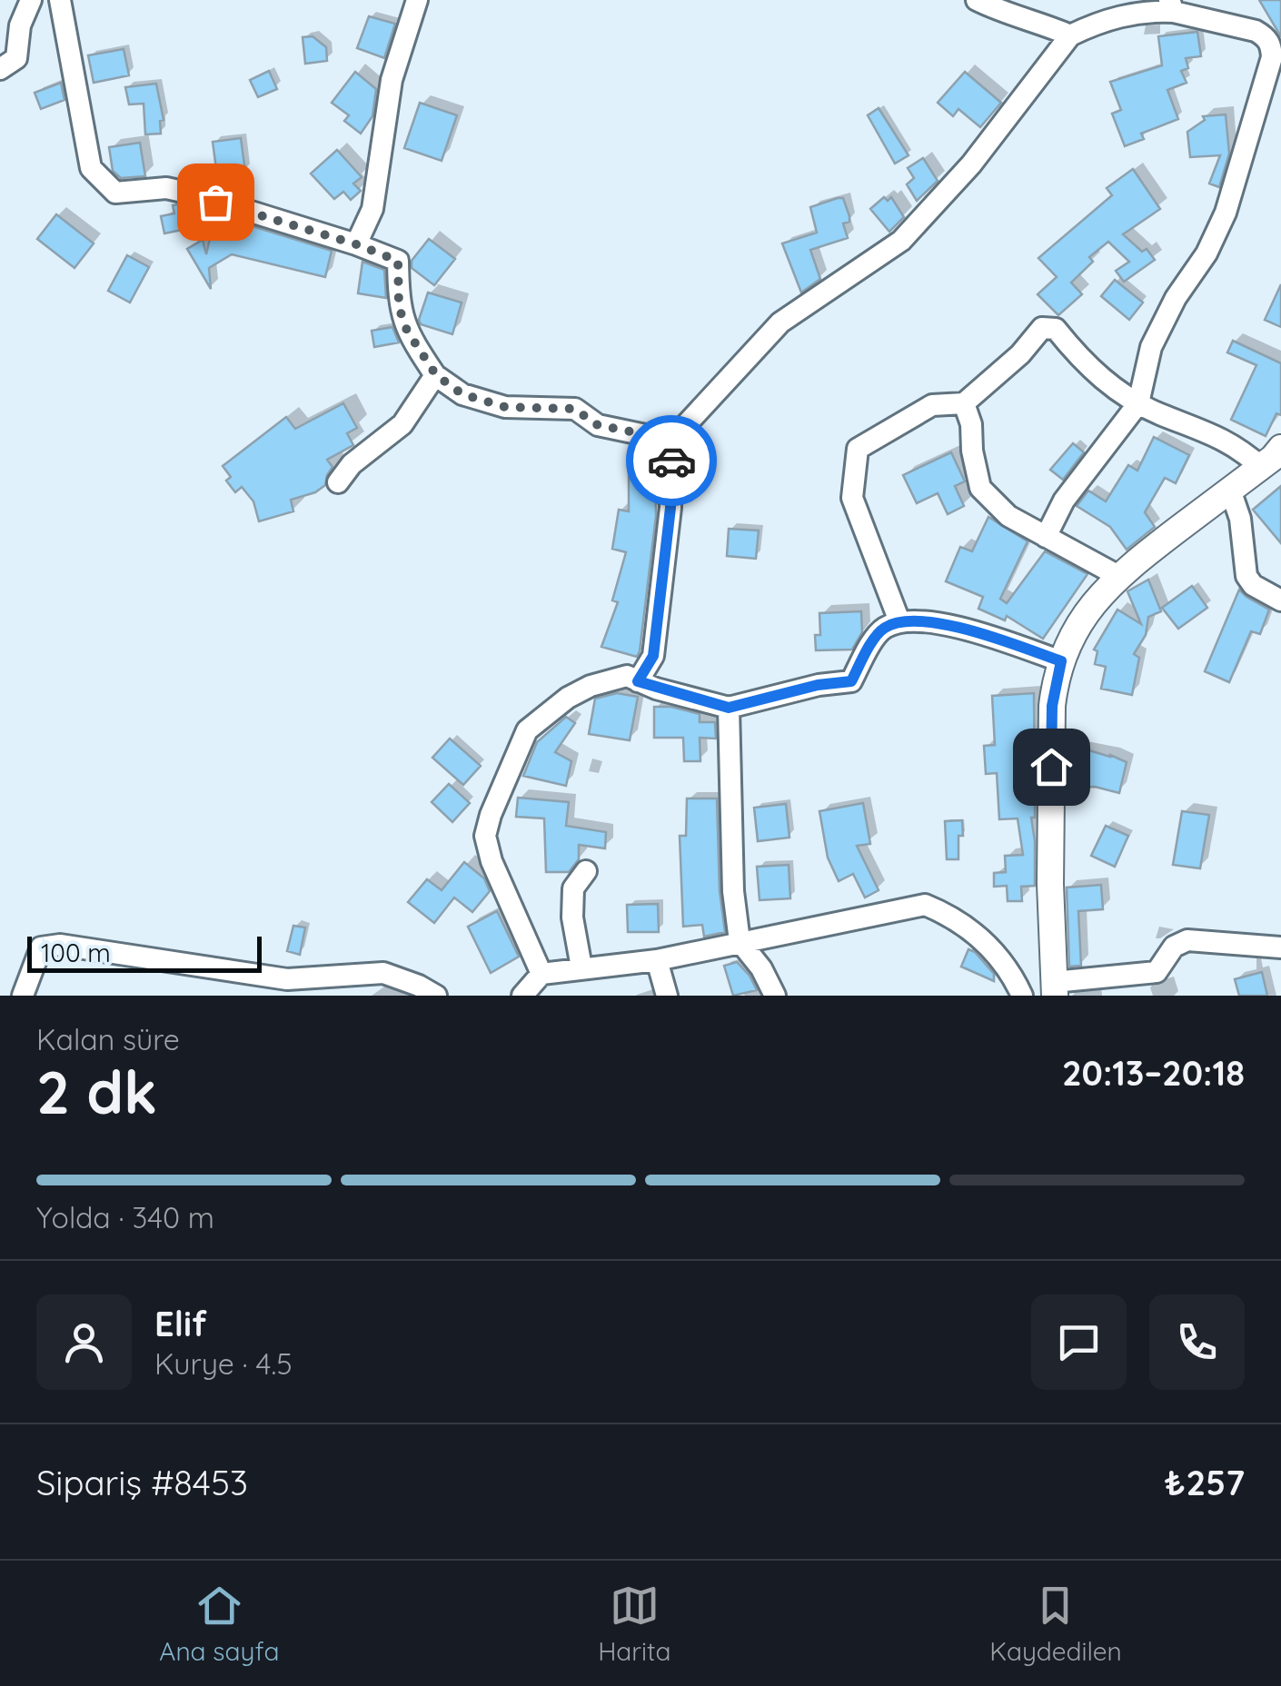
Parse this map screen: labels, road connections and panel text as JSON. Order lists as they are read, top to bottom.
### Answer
{
  "scale_bar": "100 m",
  "page": {
    "scale": "100 m",
    "heading": ["2 dk", "Kalan süre", "20:13–20:18"],
    "panel": [
      "Elif",
      "Kurye · 4.5",
      "Sipariş #8453",
      "₺257"
    ],
    "bar": "Yolda · 340 m",
    "tabs": ["Ana sayfa", "Harita", "Kaydedilen"]
  }
}
